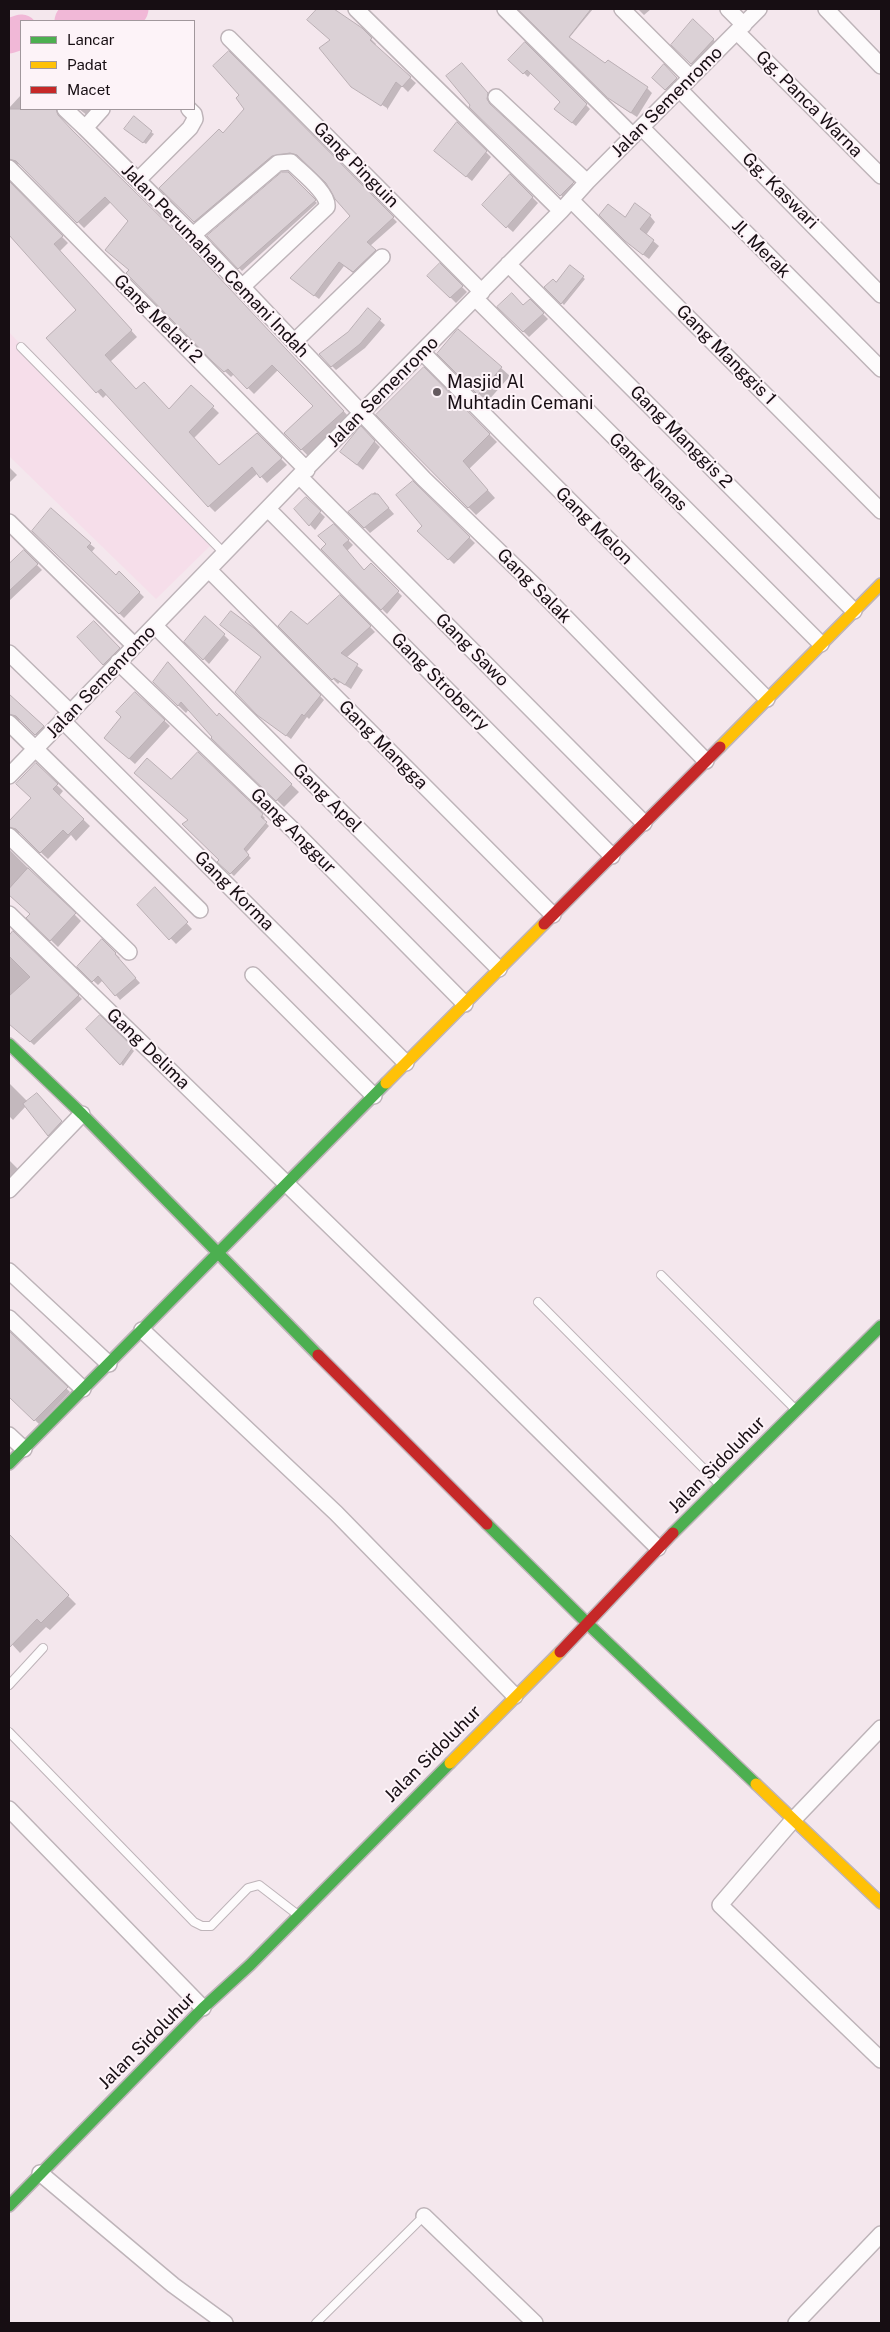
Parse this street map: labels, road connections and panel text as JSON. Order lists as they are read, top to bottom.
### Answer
{
  "streets": {
    "street": [
      "Jalan Semenromo",
      "Gg. Panca Warna",
      "Gang Pinguin",
      "Gg. Kaswari",
      "Jl. Merak",
      "Jalan Perumahan Cemani Indah",
      "Gang Melati 2",
      "Gang Manggis 1",
      "Gang Manggis 2",
      "Gang Nanas",
      "Gang Melon",
      "Gang Salak",
      "Gang Sawo",
      "Gang Stroberry",
      "Gang Mangga",
      "Gang Apel",
      "Gang Anggur",
      "Gang Korma",
      "Gang Delima",
      "Jalan Sidoluhur"
    ]
  },
  "crossings": [
    ["Jalan Semenromo", "Gg. Panca Warna"],
    ["Jalan Semenromo", "Gang Pinguin"],
    ["Jalan Semenromo", "Gg. Kaswari"],
    ["Jalan Semenromo", "Jl. Merak"],
    ["Jalan Semenromo", "Jalan Perumahan Cemani Indah"],
    ["Jalan Semenromo", "Gang Melati 2"],
    ["Jalan Semenromo", "Gang Manggis 1"],
    ["Jalan Semenromo", "Gang Manggis 2"],
    ["Jalan Semenromo", "Gang Nanas"],
    ["Jalan Semenromo", "Gang Melon"],
    ["Jalan Semenromo", "Gang Salak"],
    ["Jalan Semenromo", "Gang Sawo"],
    ["Jalan Semenromo", "Gang Stroberry"],
    ["Jalan Semenromo", "Gang Mangga"],
    ["Jalan Semenromo", "Gang Apel"],
    ["Jalan Semenromo", "Gang Anggur"],
    ["Jalan Semenromo", "Gang Korma"],
    ["Gang Pinguin", "Gang Nanas"],
    ["Jalan Perumahan Cemani Indah", "Gang Salak"],
    ["Gang Melati 2", "Gang Sawo"],
    ["Gang Delima", "Jalan Sidoluhur"]
  ],
  "places": ["Masjid Al Muhtadin Cemani"],
  "legend": ["Lancar", "Padat", "Macet"]
}
